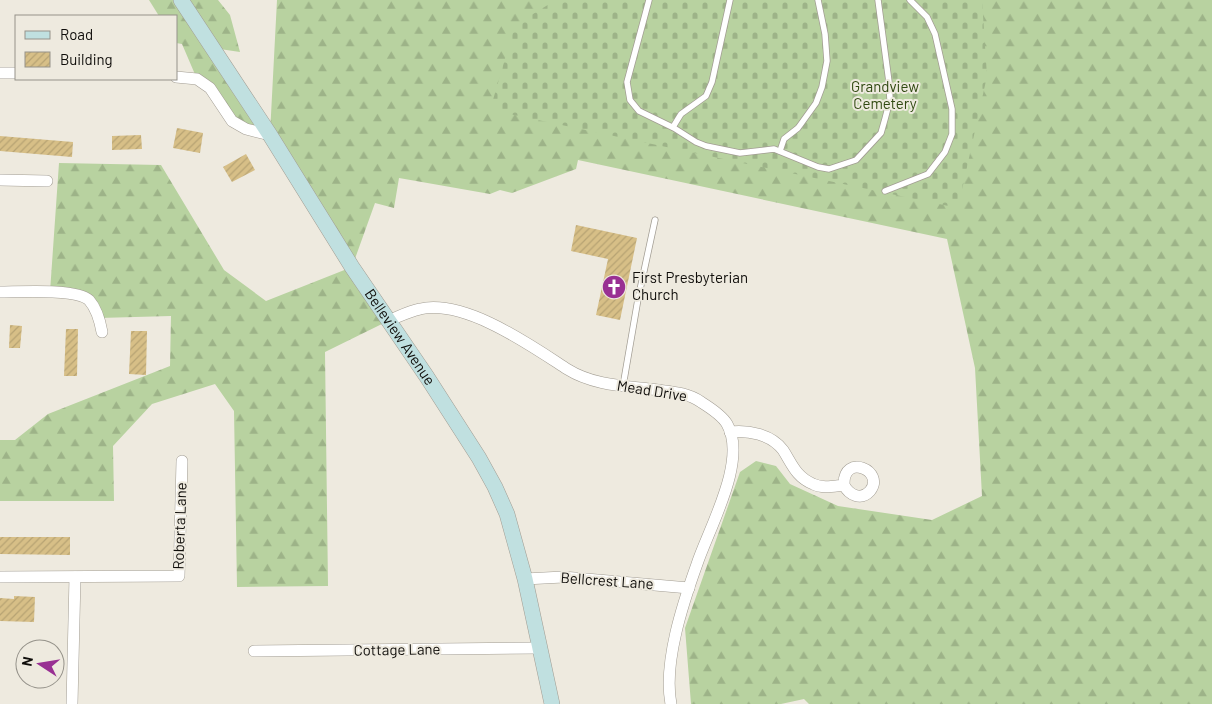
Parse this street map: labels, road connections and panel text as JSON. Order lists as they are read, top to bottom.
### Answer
{
  "streets": {
    "street": [
      "Belleview Avenue",
      "Mead Drive",
      "Roberta Lane",
      "Bellcrest Lane",
      "Cottage Lane"
    ]
  },
  "crossings": [
    ["Belleview Avenue", "Mead Drive"],
    ["Belleview Avenue", "Bellcrest Lane"],
    ["Belleview Avenue", "Cottage Lane"]
  ],
  "parks": ["Grandview Cemetery"],
  "places": {
    "church": ["First Presbyterian Church"]
  },
  "legend": ["Road", "Building"],
  "north": "left"
}
